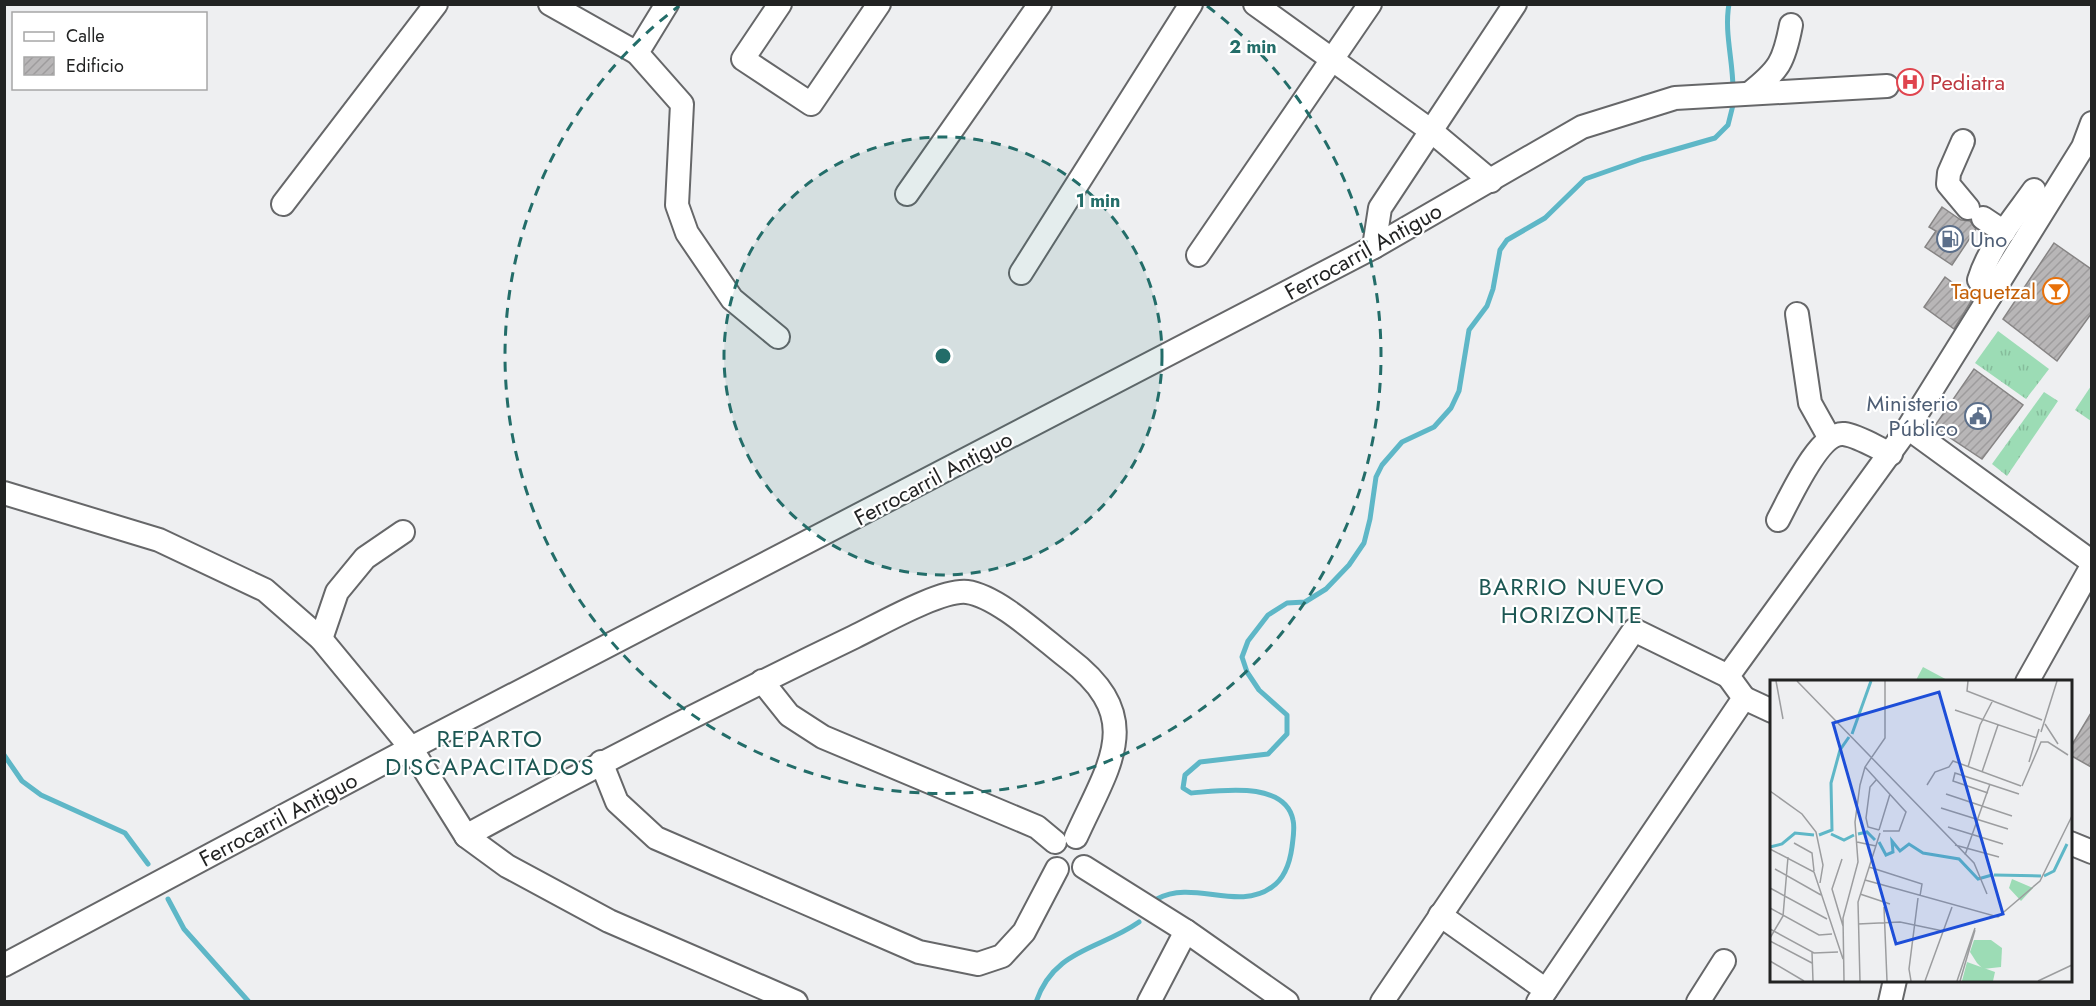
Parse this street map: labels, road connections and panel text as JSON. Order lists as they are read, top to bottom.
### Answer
{
  "streets": {
    "street": ["Ferrocarril Antiguo"]
  },
  "districts": ["BARRIO NUEVO HORIZONTE", "REPARTO DISCAPACITADOS"],
  "places": {
    "hospital": ["Pediatra"],
    "fuel station": ["Uno"],
    "bar": ["Taquetzal"],
    "public building": ["Ministerio Público"]
  },
  "legend": ["Calle", "Edificio"],
  "rings": ["2 min", "1 min"]
}
